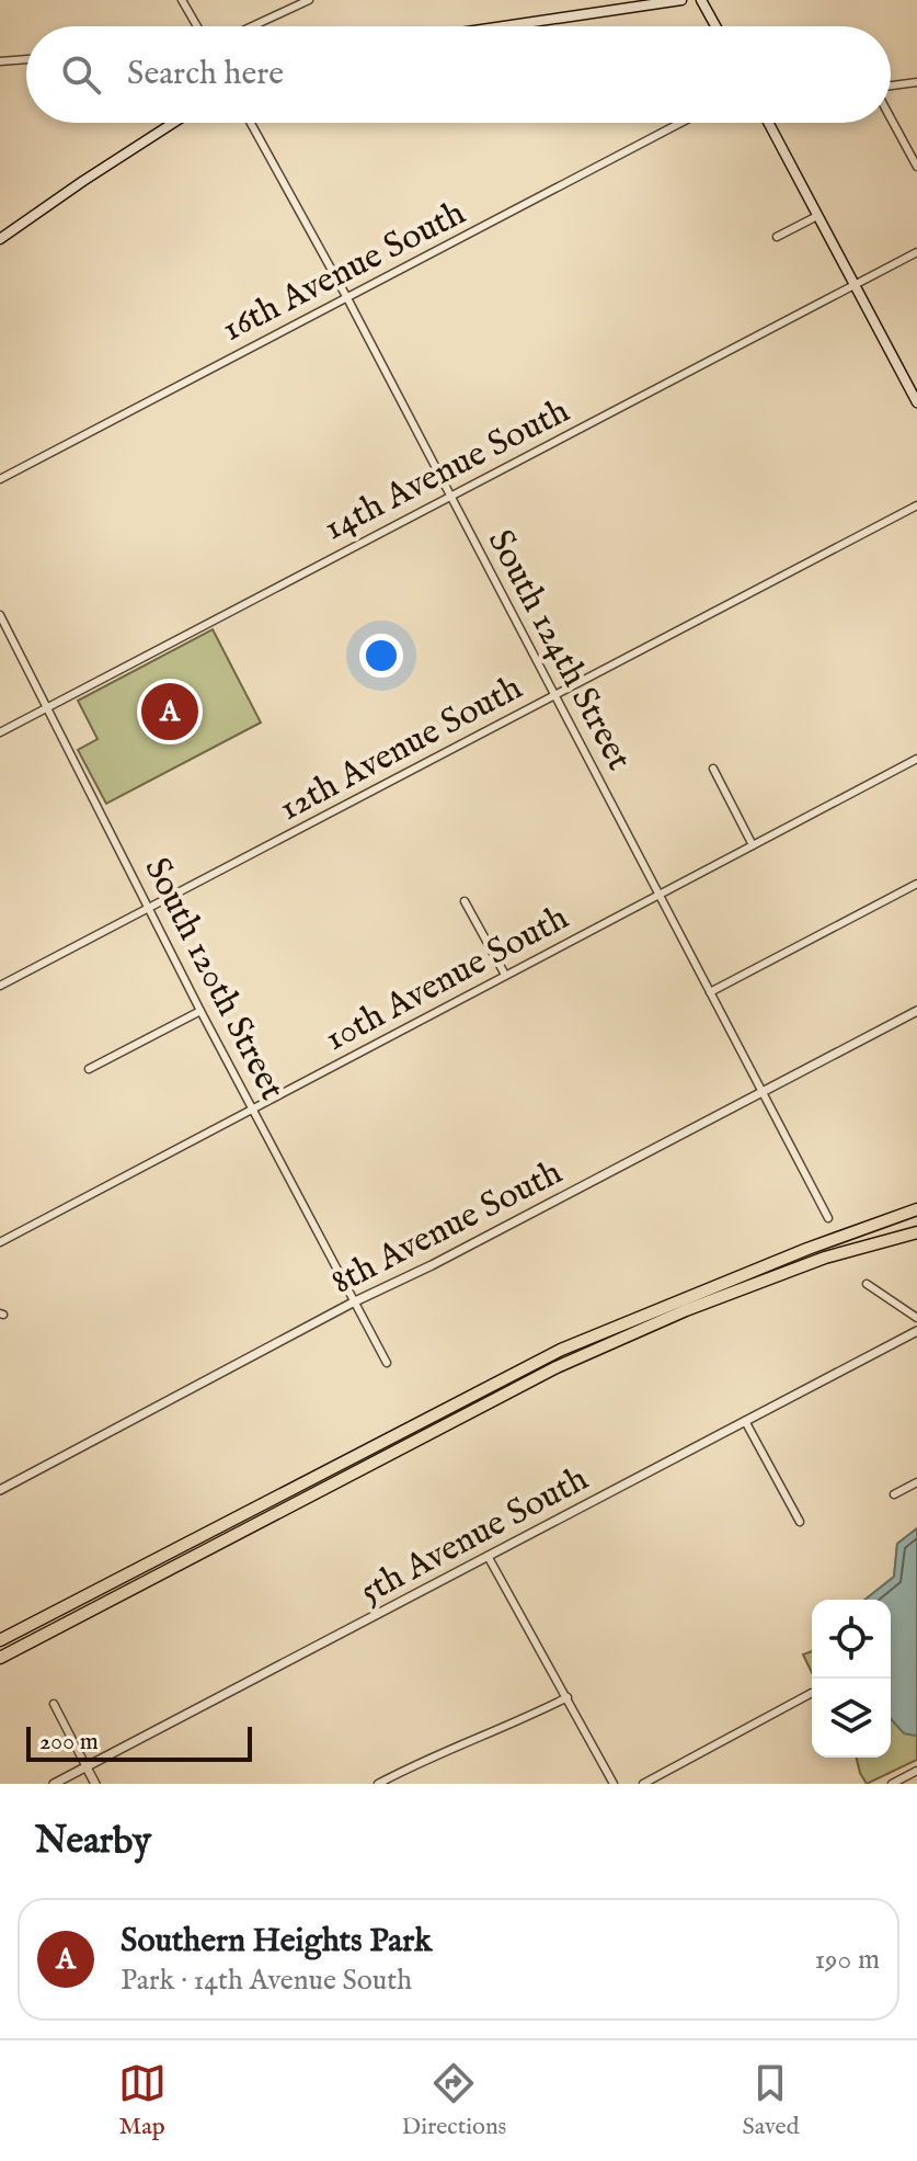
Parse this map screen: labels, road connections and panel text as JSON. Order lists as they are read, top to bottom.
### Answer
{
  "streets": {
    "street": [
      "16th Avenue South",
      "14th Avenue South",
      "South 124th Street",
      "12th Avenue South",
      "10th Avenue South",
      "South 120th Street",
      "8th Avenue South",
      "5th Avenue South"
    ]
  },
  "crossings": [
    ["16th Avenue South", "South 124th Street"],
    ["14th Avenue South", "South 124th Street"],
    ["14th Avenue South", "South 120th Street"],
    ["South 124th Street", "12th Avenue South"],
    ["South 124th Street", "10th Avenue South"],
    ["South 124th Street", "8th Avenue South"],
    ["12th Avenue South", "South 120th Street"],
    ["10th Avenue South", "South 120th Street"],
    ["South 120th Street", "8th Avenue South"]
  ],
  "scale_bar": "200 m",
  "page": {
    "search": "Search here",
    "pins": "A",
    "scale": "200 m",
    "heading": "Nearby",
    "list": [
      {
        "mark": "A",
        "name": "Southern Heights Park",
        "note": "Park · 14th Avenue South",
        "value": "190 m"
      }
    ],
    "nav": ["Map", "Directions", "Saved"]
  }
}
